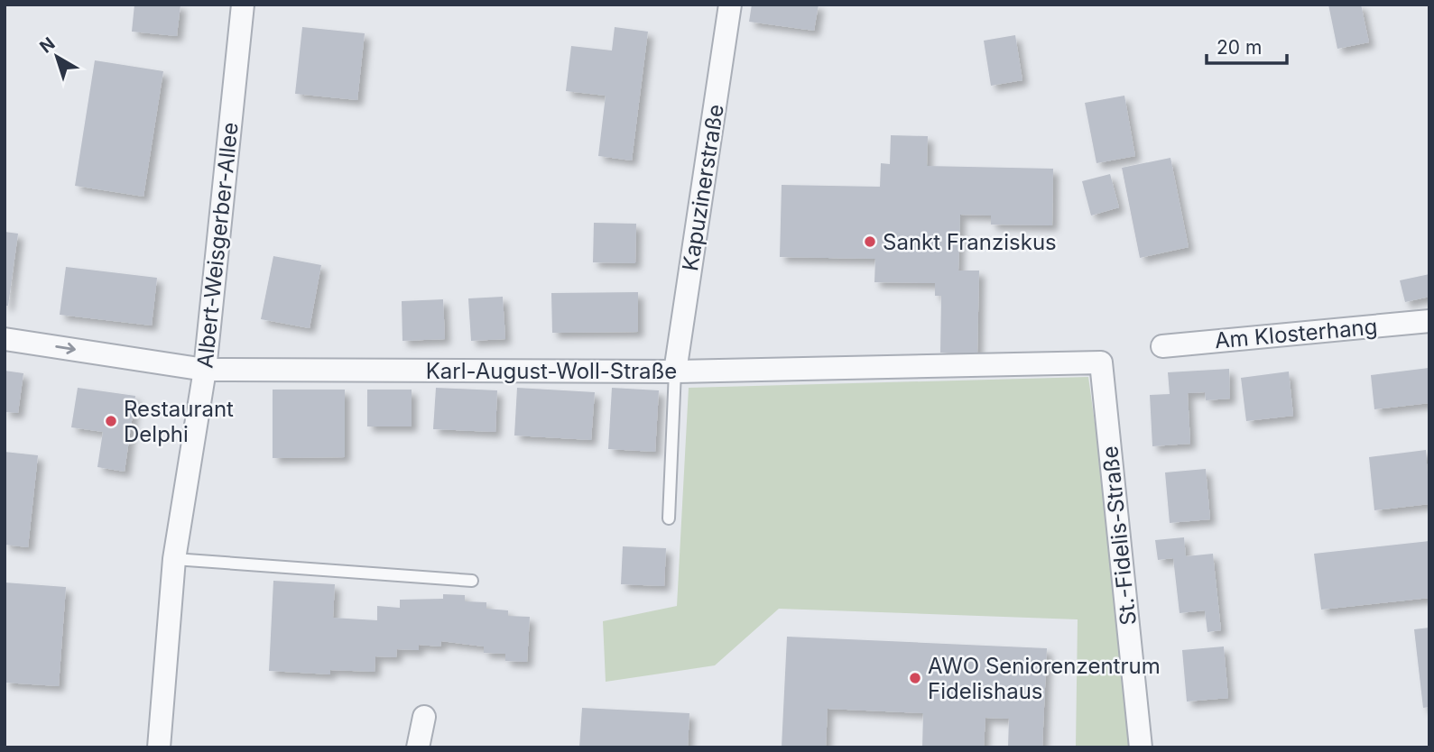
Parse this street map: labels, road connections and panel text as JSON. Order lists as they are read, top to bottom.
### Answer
{
  "streets": {
    "street": [
      "Kapuzinerstraße",
      "Albert-Weisgerber-Allee",
      "Am Klosterhang",
      "Karl-August-Woll-Straße",
      "St.-Fidelis-Straße"
    ]
  },
  "crossings": [
    ["Kapuzinerstraße", "Karl-August-Woll-Straße"],
    ["Albert-Weisgerber-Allee", "Karl-August-Woll-Straße"],
    ["Karl-August-Woll-Straße", "St.-Fidelis-Straße"]
  ],
  "places": ["Sankt Franziskus", "Restaurant Delphi", "AWO Seniorenzentrum Fidelishaus"],
  "scale_bar": "20 m",
  "north": "top left"
}
